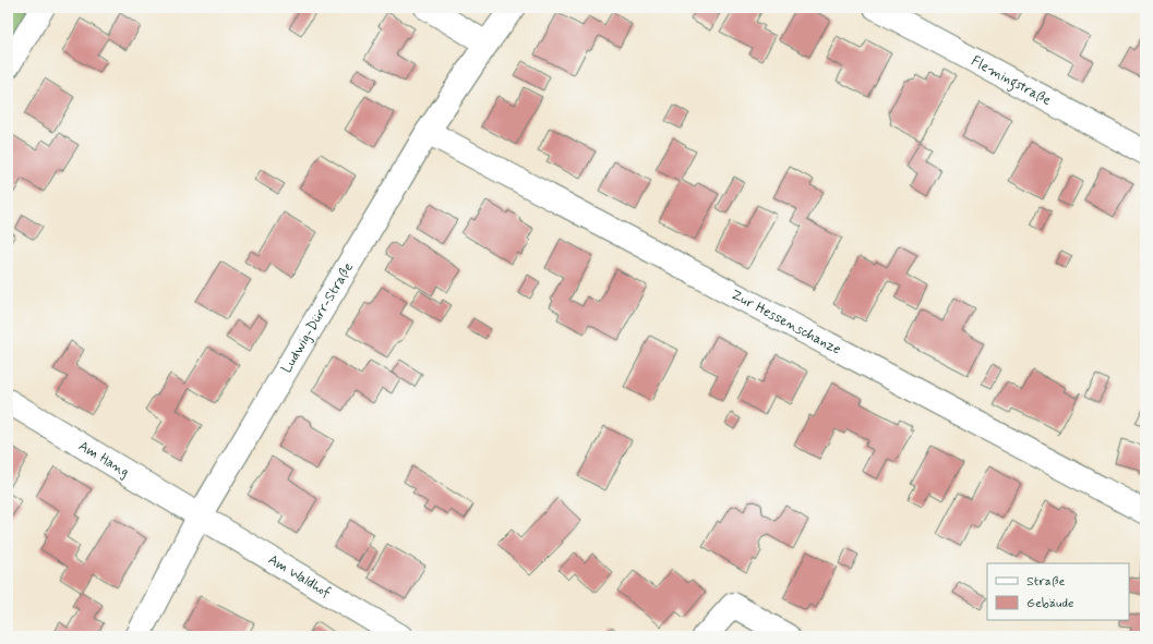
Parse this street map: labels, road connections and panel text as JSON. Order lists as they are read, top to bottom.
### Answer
{
  "streets": {
    "street": [
      "Flemingstraße",
      "Ludwig-Dürr-Straße",
      "Zur Hessenschanze",
      "Am Hang",
      "Am Waldhof"
    ]
  },
  "crossings": [
    ["Ludwig-Dürr-Straße", "Zur Hessenschanze"],
    ["Ludwig-Dürr-Straße", "Am Hang"],
    ["Ludwig-Dürr-Straße", "Am Waldhof"],
    ["Am Hang", "Am Waldhof"]
  ],
  "legend": ["Straße", "Gebäude"]
}
